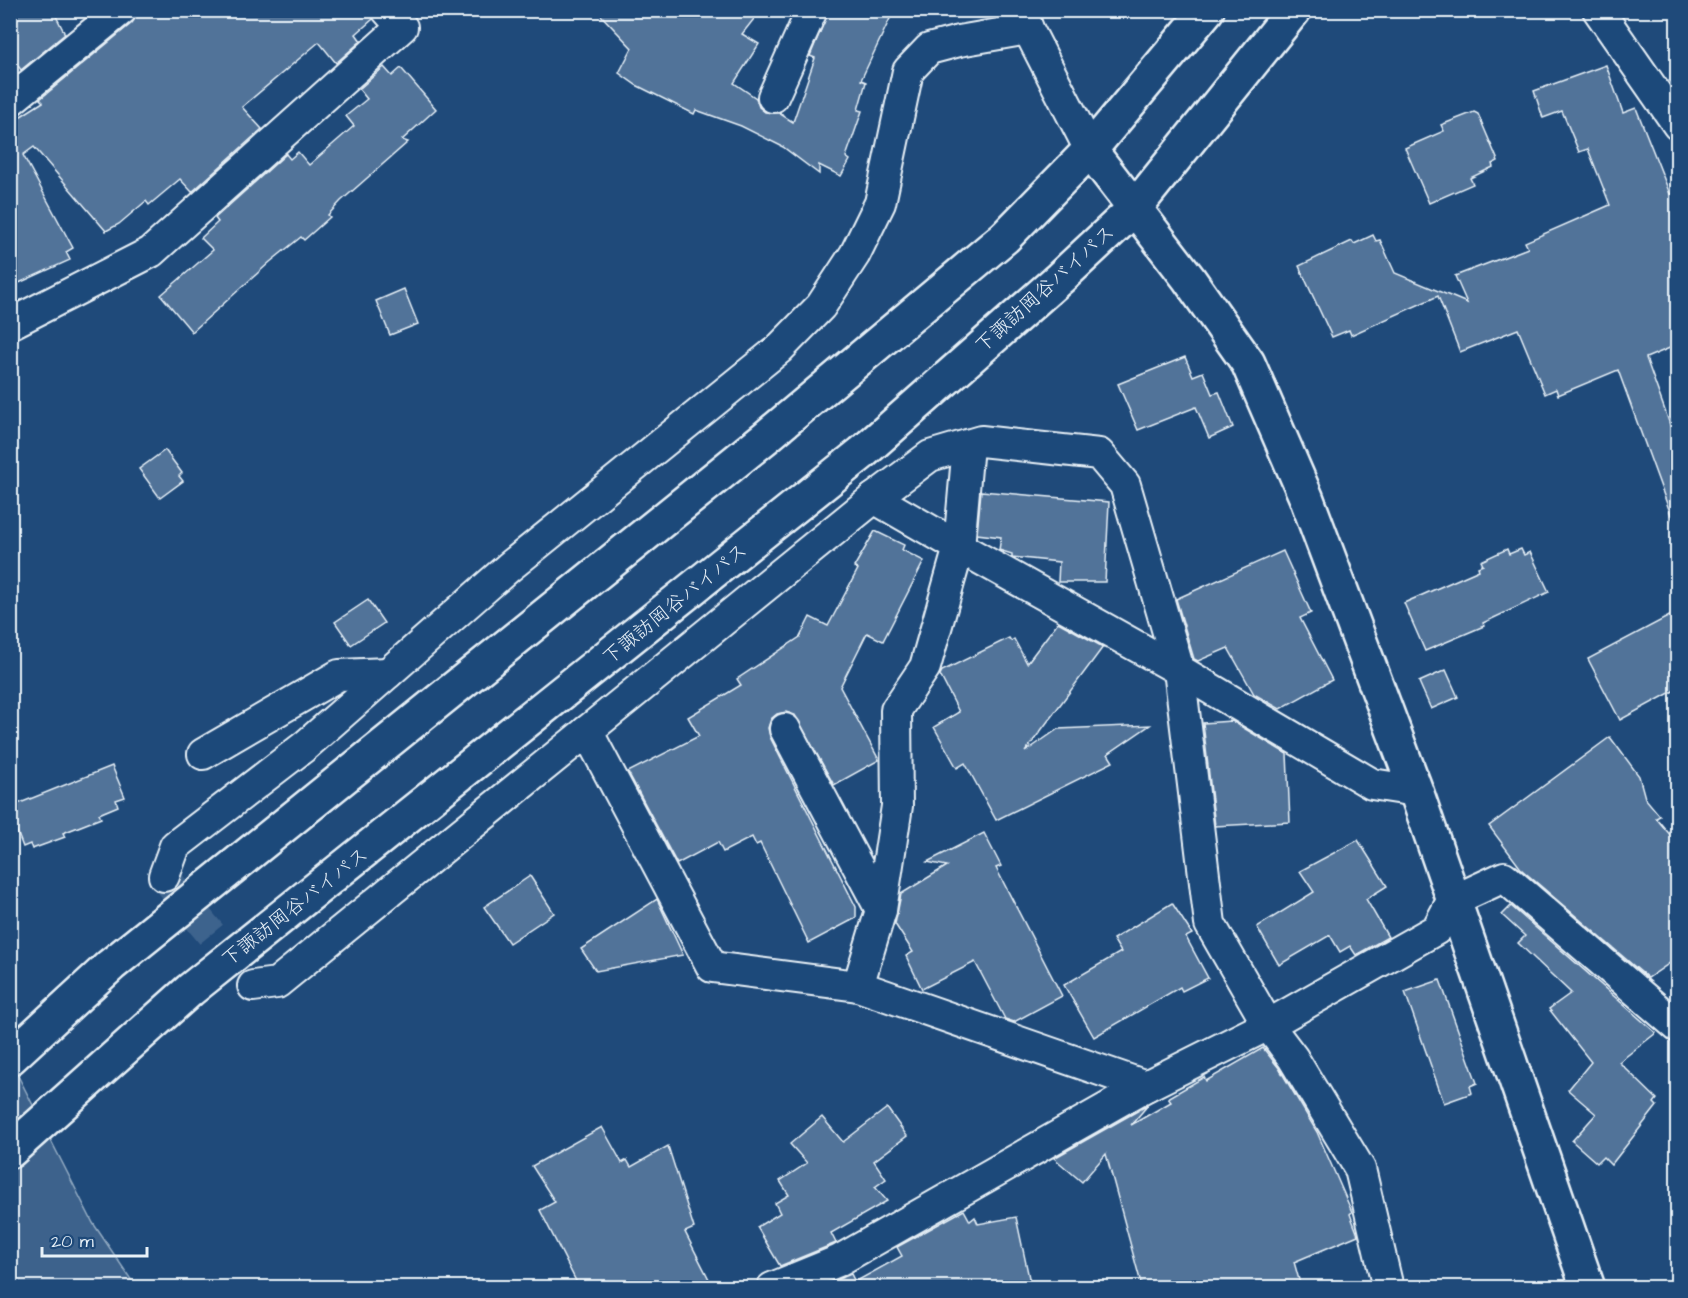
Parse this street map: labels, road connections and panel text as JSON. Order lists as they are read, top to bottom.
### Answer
{
  "streets": {
    "main road": ["下諏訪岡谷バイパス"]
  },
  "scale_bar": "20 m"
}
